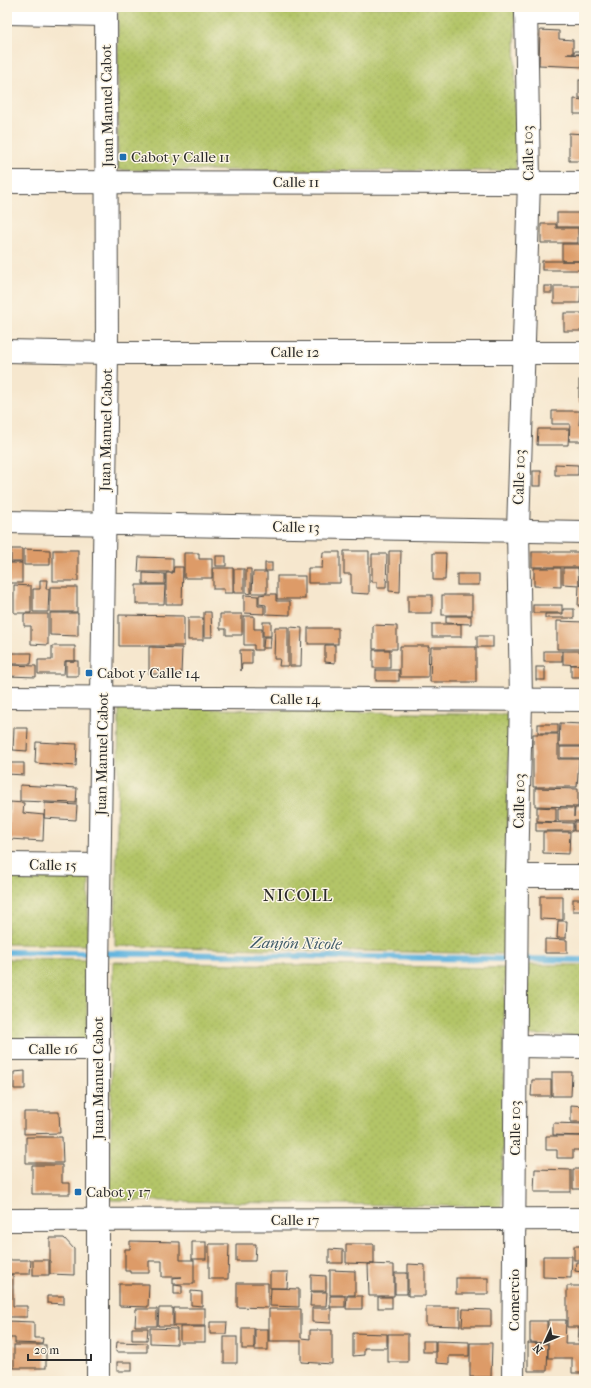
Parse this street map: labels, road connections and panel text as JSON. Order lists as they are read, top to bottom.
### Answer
{
  "streets": {
    "street": [
      "Juan Manuel Cabot",
      "Calle 103",
      "Calle 11",
      "Calle 12",
      "Calle 13",
      "Calle 14",
      "Calle 15",
      "Calle 16",
      "Calle 17",
      "Comercio"
    ]
  },
  "crossings": [
    ["Juan Manuel Cabot", "Calle 11"],
    ["Juan Manuel Cabot", "Calle 12"],
    ["Juan Manuel Cabot", "Calle 13"],
    ["Juan Manuel Cabot", "Calle 14"],
    ["Juan Manuel Cabot", "Calle 15"],
    ["Juan Manuel Cabot", "Calle 16"],
    ["Juan Manuel Cabot", "Calle 17"],
    ["Calle 103", "Calle 11"],
    ["Calle 103", "Calle 12"],
    ["Calle 103", "Calle 13"],
    ["Calle 103", "Calle 14"],
    ["Calle 103", "Calle 17"],
    ["Calle 103", "Comercio"],
    ["Calle 17", "Comercio"]
  ],
  "districts": ["NICOLL"],
  "water": ["Zanjón Nicole"],
  "places": {
    "transit": ["Cabot y Calle 11", "Cabot y Calle 14", "Cabot y 17"]
  },
  "scale_bar": "20 m",
  "north": "bottom left"
}
